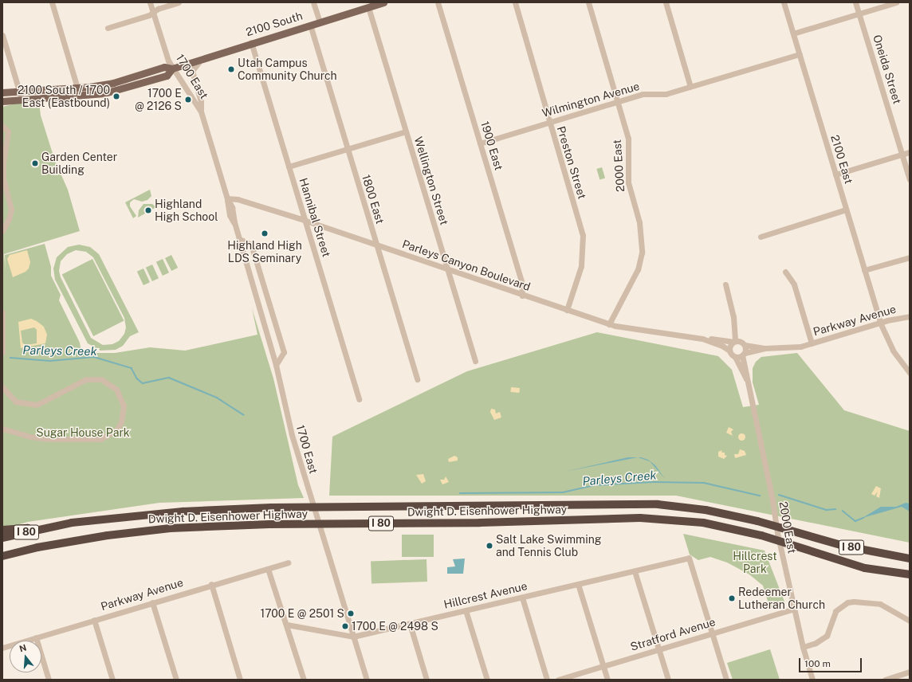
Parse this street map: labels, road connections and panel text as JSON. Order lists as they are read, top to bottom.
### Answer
{
  "streets": {
    "highway": ["Dwight D. Eisenhower Highway", "I 80"],
    "main road": ["2100 South"],
    "street": [
      "Oneida Street",
      "1700 East",
      "Wilmington Avenue",
      "1900 East",
      "2100 East",
      "Preston Street",
      "2000 East",
      "Wellington Street",
      "1800 East",
      "Hannibal Street",
      "Parleys Canyon Boulevard",
      "Parkway Avenue",
      "Hillcrest Avenue",
      "Stratford Avenue"
    ]
  },
  "crossings": [
    ["2100 South", "1700 East"],
    ["2100 South", "Wellington Street"],
    ["2100 South", "1800 East"],
    ["2100 South", "Hannibal Street"],
    ["1700 East", "Parleys Canyon Boulevard"],
    ["1700 East", "Hillcrest Avenue"],
    ["Wilmington Avenue", "1900 East"],
    ["Wilmington Avenue", "2100 East"],
    ["Wilmington Avenue", "Preston Street"],
    ["Wilmington Avenue", "2000 East"],
    ["1900 East", "Parleys Canyon Boulevard"],
    ["2100 East", "Parkway Avenue"],
    ["Preston Street", "Parleys Canyon Boulevard"],
    ["2000 East", "Parleys Canyon Boulevard"],
    ["2000 East", "Stratford Avenue"],
    ["Wellington Street", "Parleys Canyon Boulevard"],
    ["1800 East", "Parleys Canyon Boulevard"],
    ["Hannibal Street", "Parleys Canyon Boulevard"],
    ["Hillcrest Avenue", "Stratford Avenue"]
  ],
  "water": ["Parleys Creek"],
  "parks": ["Sugar House Park", "Hillcrest Park"],
  "places": [
    "Utah Campus Community Church",
    "2100 South / 1700 East (Eastbound)",
    "1700 E @ 2126 S",
    "Garden Center Building",
    "Highland High School",
    "Highland High LDS Seminary",
    "Salt Lake Swimming and Tennis Club",
    "Redeemer Lutheran Church",
    "1700 E @ 2501 S",
    "1700 E @ 2498 S"
  ],
  "scale_bar": "100 m",
  "north": "top"
}
